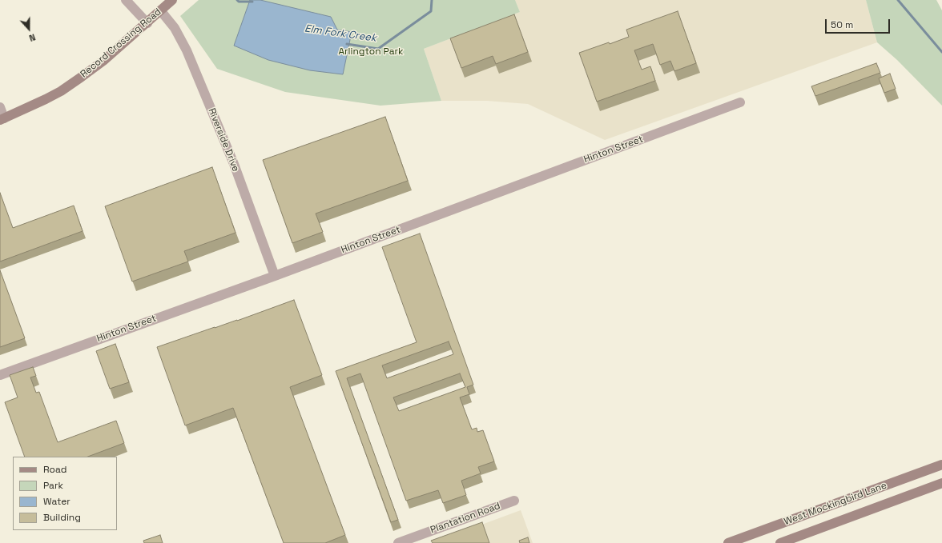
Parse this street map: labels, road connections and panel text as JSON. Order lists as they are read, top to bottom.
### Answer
{
  "streets": {
    "main road": ["Record Crossing Road", "West Mockingbird Lane"],
    "street": ["Riverside Drive", "Hinton Street", "Plantation Road"]
  },
  "crossings": [
    ["Record Crossing Road", "Riverside Drive"],
    ["Riverside Drive", "Hinton Street"]
  ],
  "water": ["Elm Fork Creek"],
  "parks": ["Arlington Park"],
  "legend": [
    "Road",
    "Park",
    "Water",
    "Building"
  ],
  "scale_bar": "50 m",
  "north": "bottom"
}
